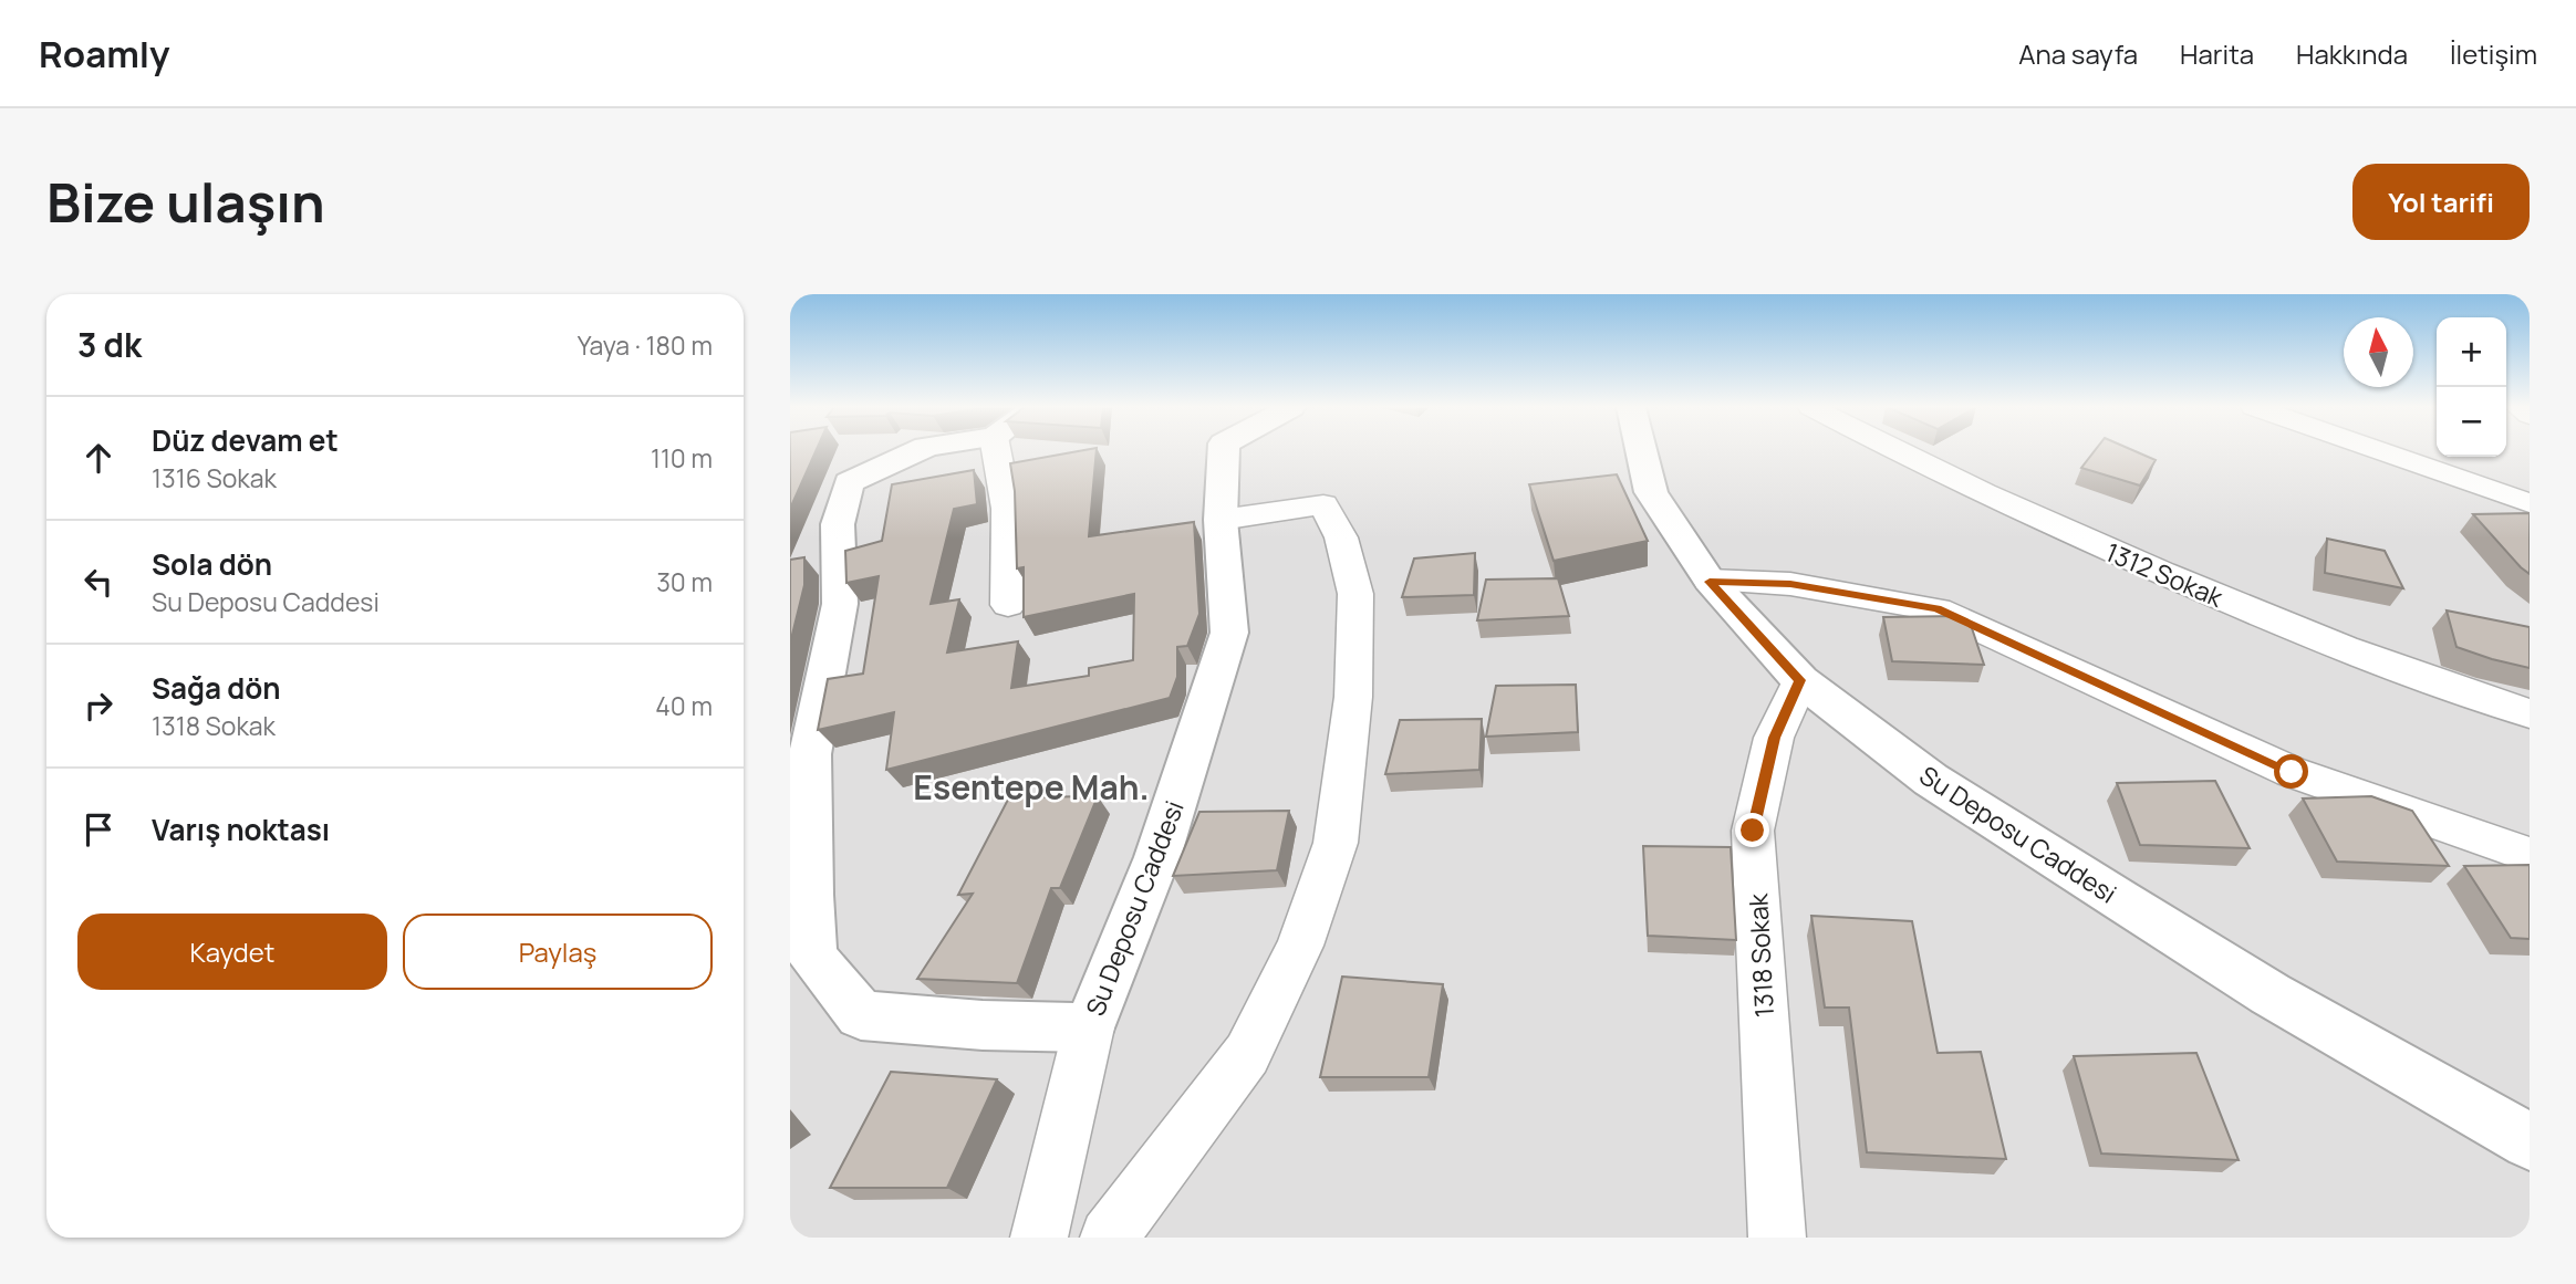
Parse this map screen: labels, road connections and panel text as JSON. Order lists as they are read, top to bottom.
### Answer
{
  "streets": {
    "street": ["1312 Sokak", "Su Deposu Caddesi", "1318 Sokak"]
  },
  "crossings": [
    ["Su Deposu Caddesi", "1318 Sokak"]
  ],
  "districts": ["Esentepe Mah."],
  "north": "top",
  "page": {
    "header": "Roamly",
    "nav": [
      "Ana sayfa",
      "Harita",
      "Hakkında",
      "İletişim"
    ],
    "buttons": [
      "Yol tarifi",
      ["Kaydet", "Paylaş"]
    ],
    "title": "Bize ulaşın",
    "heading": ["3 dk", "Yaya · 180 m"],
    "map_buttons": ["+", "−"],
    "list": [
      ["Düz devam et", "1316 Sokak", "110 m"],
      ["Sola dön", "Su Deposu Caddesi", "30 m"],
      ["Sağa dön", "1318 Sokak", "40 m"],
      "Varış noktası"
    ]
  }
}
